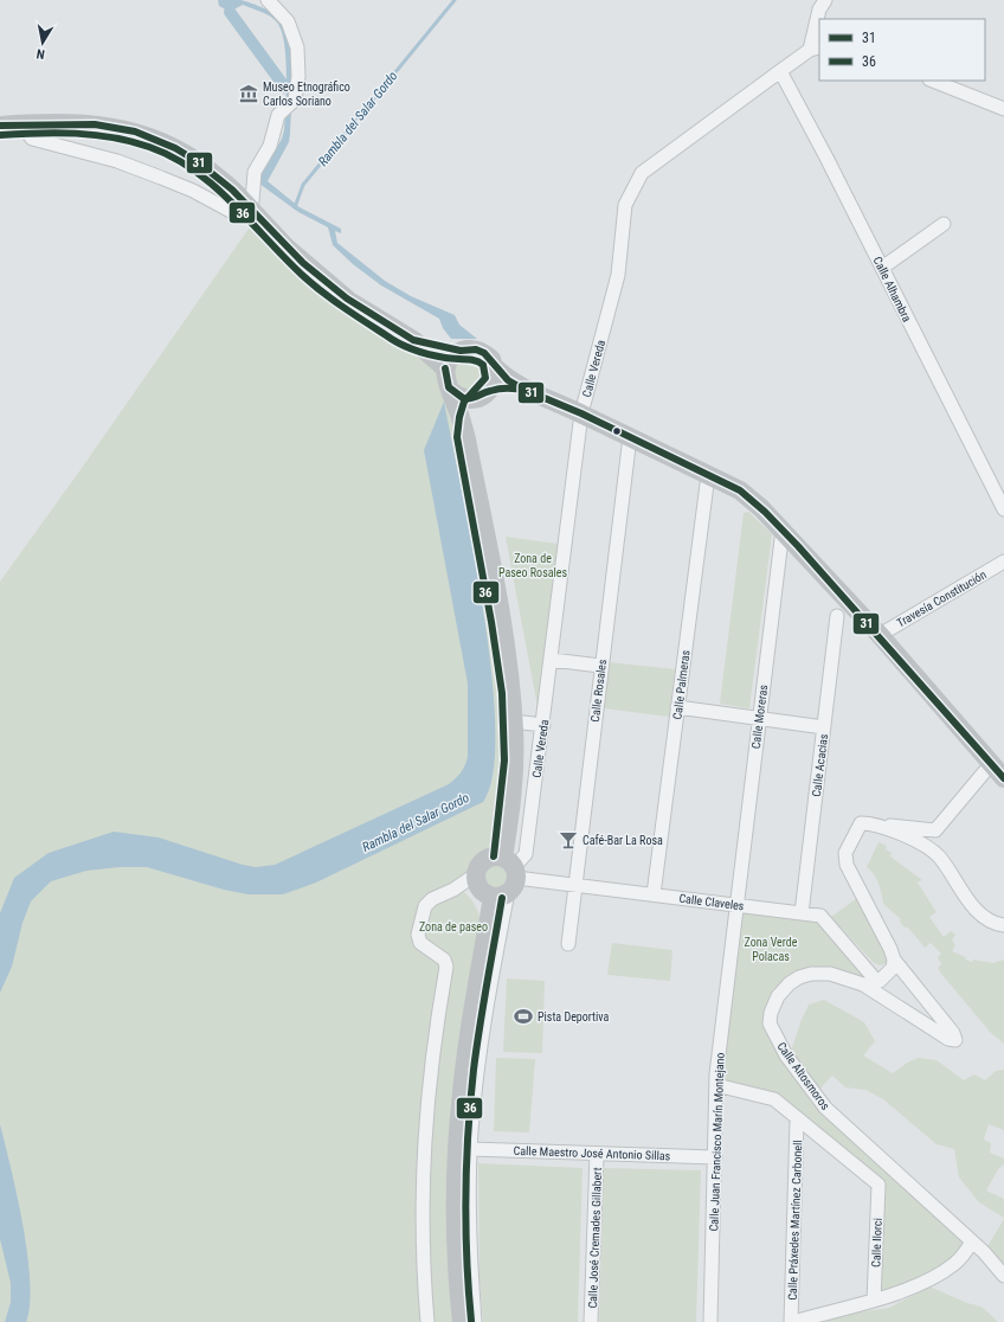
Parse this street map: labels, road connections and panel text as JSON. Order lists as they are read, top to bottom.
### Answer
{
  "streets": {
    "street": [
      "Calle Alhambra",
      "Calle Vereda",
      "Travesía Constitución",
      "Calle Palmeras",
      "Calle Rosales",
      "Calle Moreras",
      "Calle Acacias",
      "Calle Claveles",
      "Calle Altosmoros",
      "Calle Juan Francisco Marín Montejano",
      "Calle Maestro José Antonio Sillas",
      "Calle Práxedes Martínez Carbonell",
      "Calle José Cremades Gillabert",
      "Calle Ilorci"
    ]
  },
  "crossings": [
    ["Calle Alhambra", "Calle Vereda"],
    ["Calle Vereda", "Calle Claveles"],
    ["Calle Palmeras", "Calle Claveles"],
    ["Calle Rosales", "Calle Claveles"],
    ["Calle Moreras", "Calle Claveles"],
    ["Calle Moreras", "Calle Juan Francisco Marín Montejano"],
    ["Calle Acacias", "Calle Claveles"],
    ["Calle Claveles", "Calle Altosmoros"],
    ["Calle Claveles", "Calle Juan Francisco Marín Montejano"],
    ["Calle Juan Francisco Marín Montejano", "Calle Maestro José Antonio Sillas"],
    ["Calle Maestro José Antonio Sillas", "Calle José Cremades Gillabert"],
    ["Calle Práxedes Martínez Carbonell", "Calle Ilorci"]
  ],
  "water": ["Rambla del Salar Gordo"],
  "parks": ["Zona de Paseo Rosales", "Zona de paseo", "Zona Verde Polacas"],
  "places": {
    "museum": ["Museo Etnográfico Carlos Soriano"],
    "bar": ["Café-Bar La Rosa"],
    "sports": ["Pista Deportiva"]
  },
  "lines": ["transit line 31", "transit line 36"],
  "legend": ["31", "36"],
  "north": "bottom"
}
